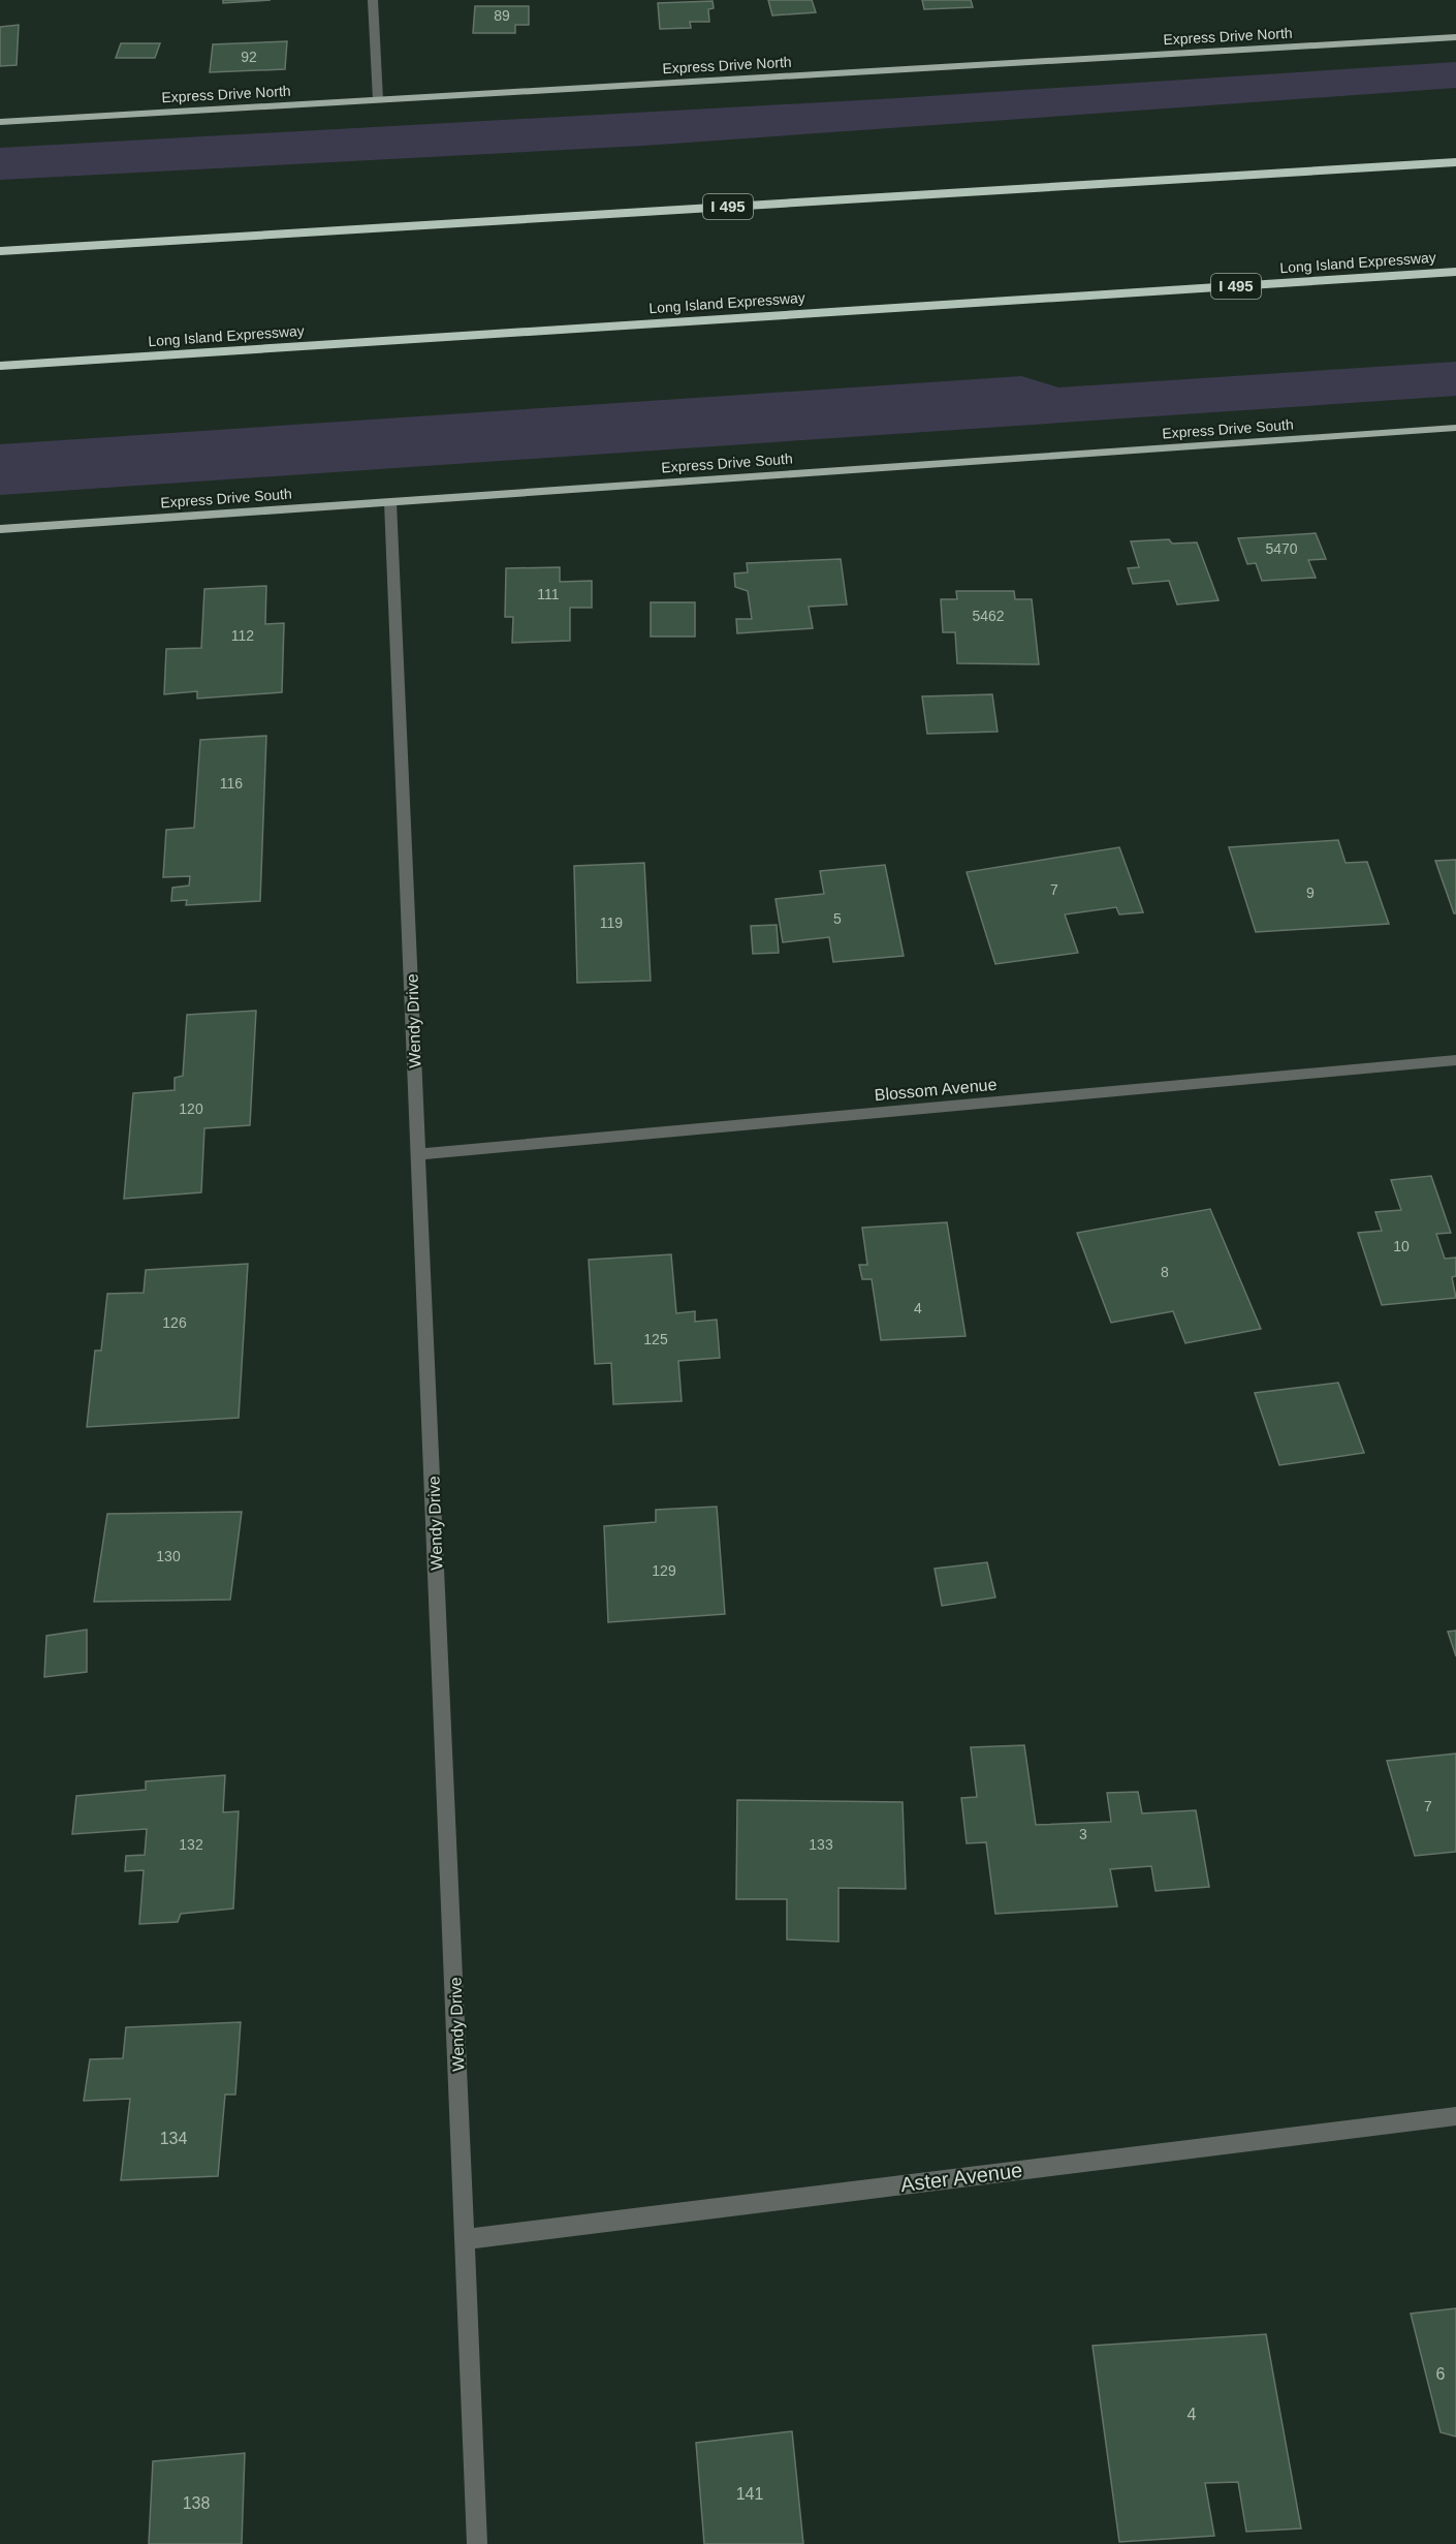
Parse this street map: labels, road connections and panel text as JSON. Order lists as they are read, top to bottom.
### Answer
{
  "streets": {
    "highway": ["I 495", "Long Island Expressway"],
    "main road": ["Express Drive North", "Express Drive South"],
    "street": ["Wendy Drive", "Blossom Avenue", "Aster Avenue"]
  },
  "crossings": [
    ["Express Drive South", "Wendy Drive"],
    ["Wendy Drive", "Blossom Avenue"],
    ["Wendy Drive", "Aster Avenue"]
  ],
  "house_numbers": [
    "89",
    "92",
    "5470",
    "111",
    "5462",
    "112",
    "116",
    "7",
    "9",
    "5",
    "119",
    "120",
    "10",
    "8",
    "4",
    "126",
    "125",
    "130",
    "129",
    "7",
    "3",
    "132",
    "133",
    "134",
    "6",
    "4",
    "141",
    "138"
  ]
}
